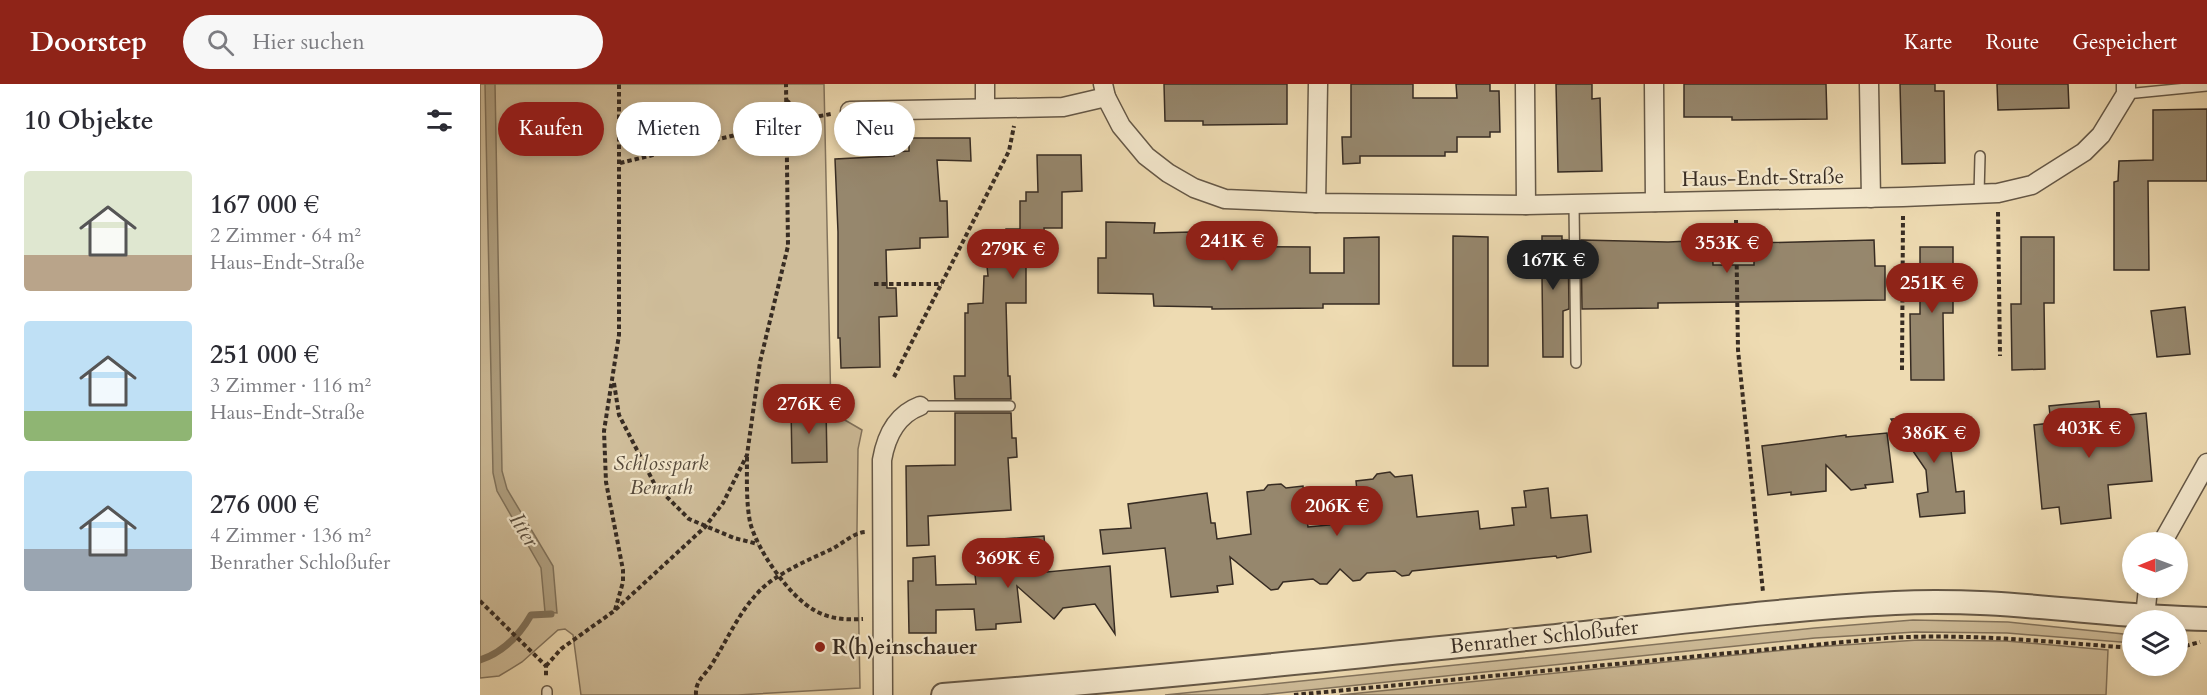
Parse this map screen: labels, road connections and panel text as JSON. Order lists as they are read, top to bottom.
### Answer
{
  "streets": {
    "street": ["Haus-Endt-Straße", "Benrather Schloßufer"]
  },
  "water": ["Itter"],
  "parks": ["Schlosspark Benrath"],
  "places": ["R(h)einschauer"],
  "north": "left",
  "page": {
    "header": "Doorstep",
    "search": "Hier suchen",
    "nav": ["Karte", "Route", "Gespeichert"],
    "heading": "10 Objekte",
    "chip": [
      "Kaufen",
      "Mieten",
      "Filter",
      "Neu"
    ],
    "list": [
      {
        "name": "167 000 €",
        "note": "2 Zimmer · 64 m² · Haus-Endt-Straße"
      },
      {
        "name": "251 000 €",
        "note": "3 Zimmer · 116 m² · Haus-Endt-Straße"
      },
      {
        "name": "276 000 €",
        "note": "4 Zimmer · 136 m² · Benrather Schloßufer"
      }
    ],
    "price": [
      "241K €",
      "353K €",
      "279K €",
      "167K €",
      "251K €",
      "276K €",
      "403K €",
      "386K €",
      "206K €",
      "369K €"
    ]
  }
}
